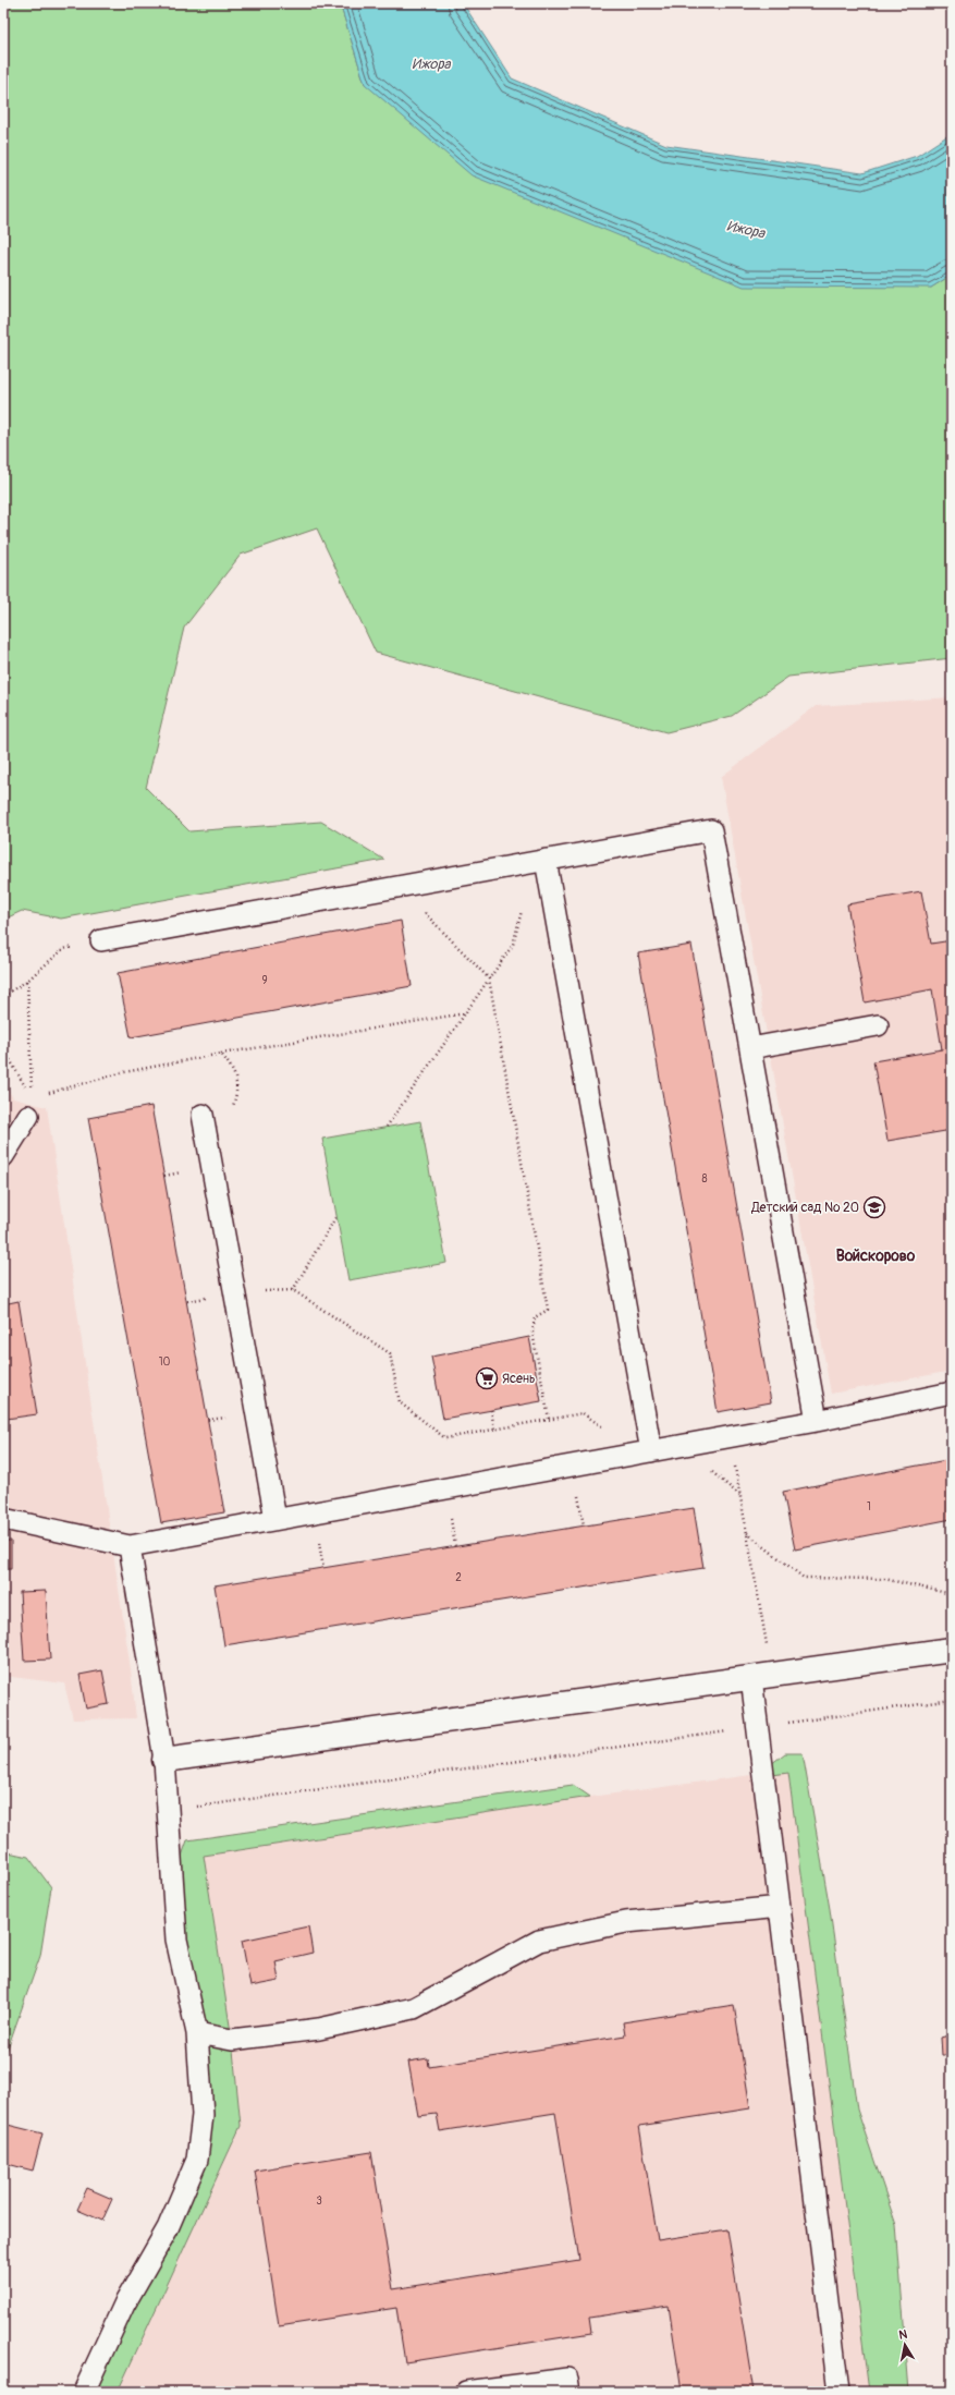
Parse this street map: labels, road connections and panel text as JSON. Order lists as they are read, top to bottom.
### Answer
{
  "districts": ["Войскорово"],
  "water": ["Ижора"],
  "places": {
    "school or university": ["Детский сад № 20"],
    "supermarket": ["Ясень"]
  },
  "house_numbers": [
    "9",
    "8",
    "10",
    "1",
    "2",
    "3"
  ],
  "north": "top"
}
